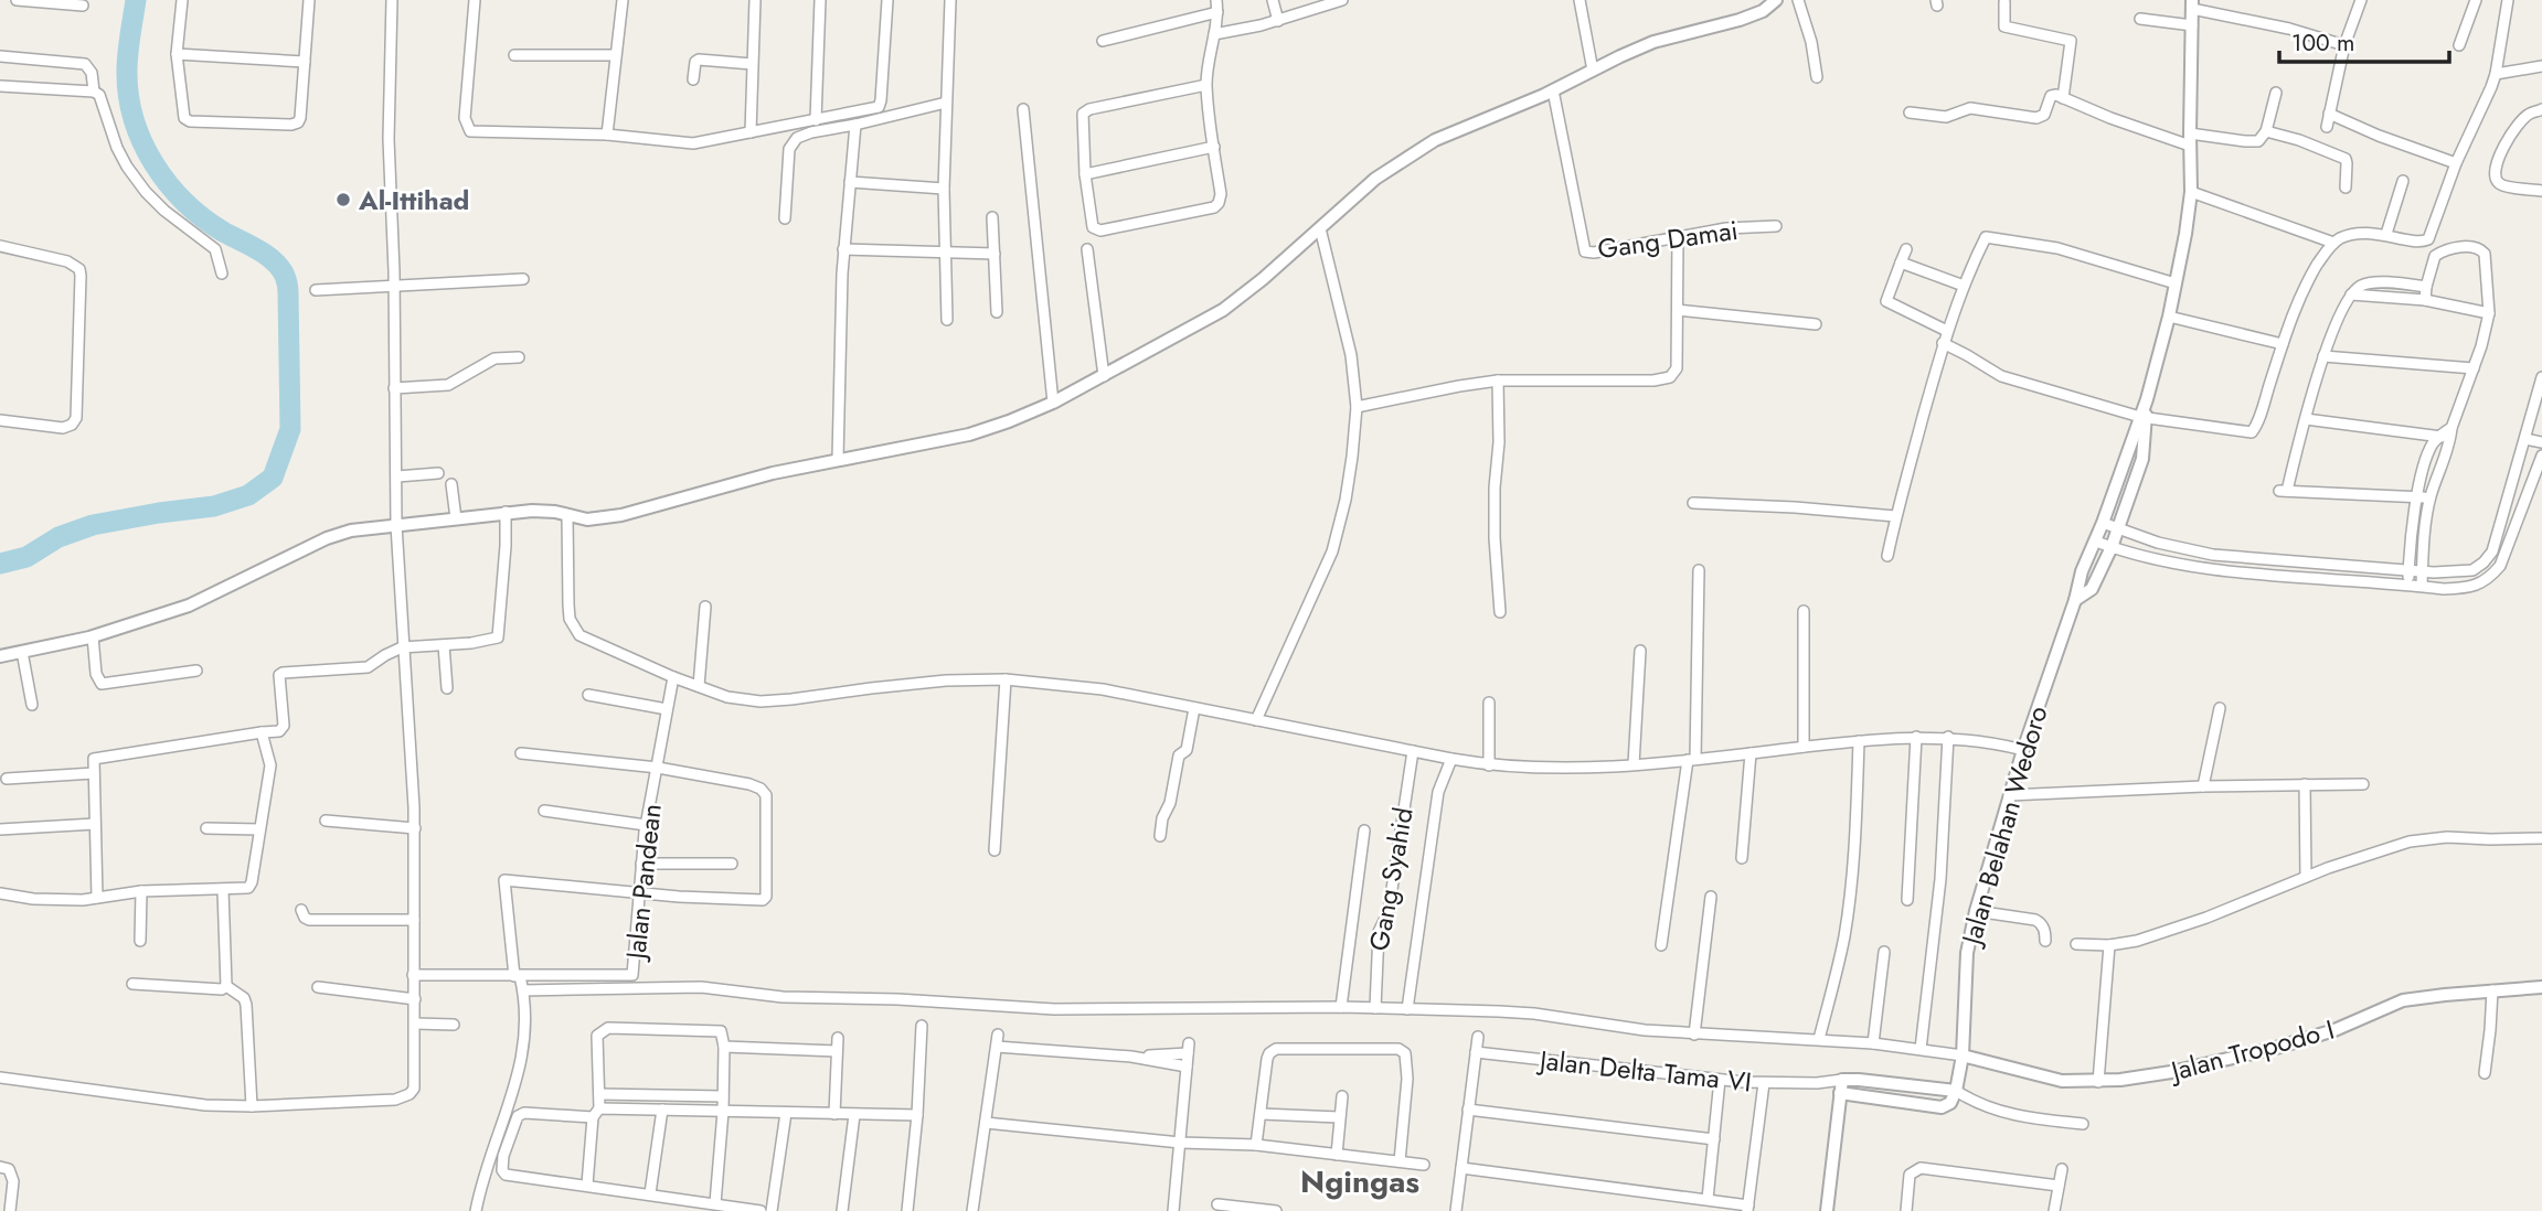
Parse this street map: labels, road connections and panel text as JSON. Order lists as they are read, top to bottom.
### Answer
{
  "streets": {
    "street": [
      "Gang Damai",
      "Jalan Belahan Wedoro",
      "Gang Syahid",
      "Jalan Pandean",
      "Jalan Tropodo I",
      "Jalan Delta Tama VI"
    ]
  },
  "crossings": [
    ["Jalan Belahan Wedoro", "Jalan Tropodo I"]
  ],
  "districts": ["Ngingas"],
  "places": ["Al-Ittihad"],
  "scale_bar": "100 m"
}
